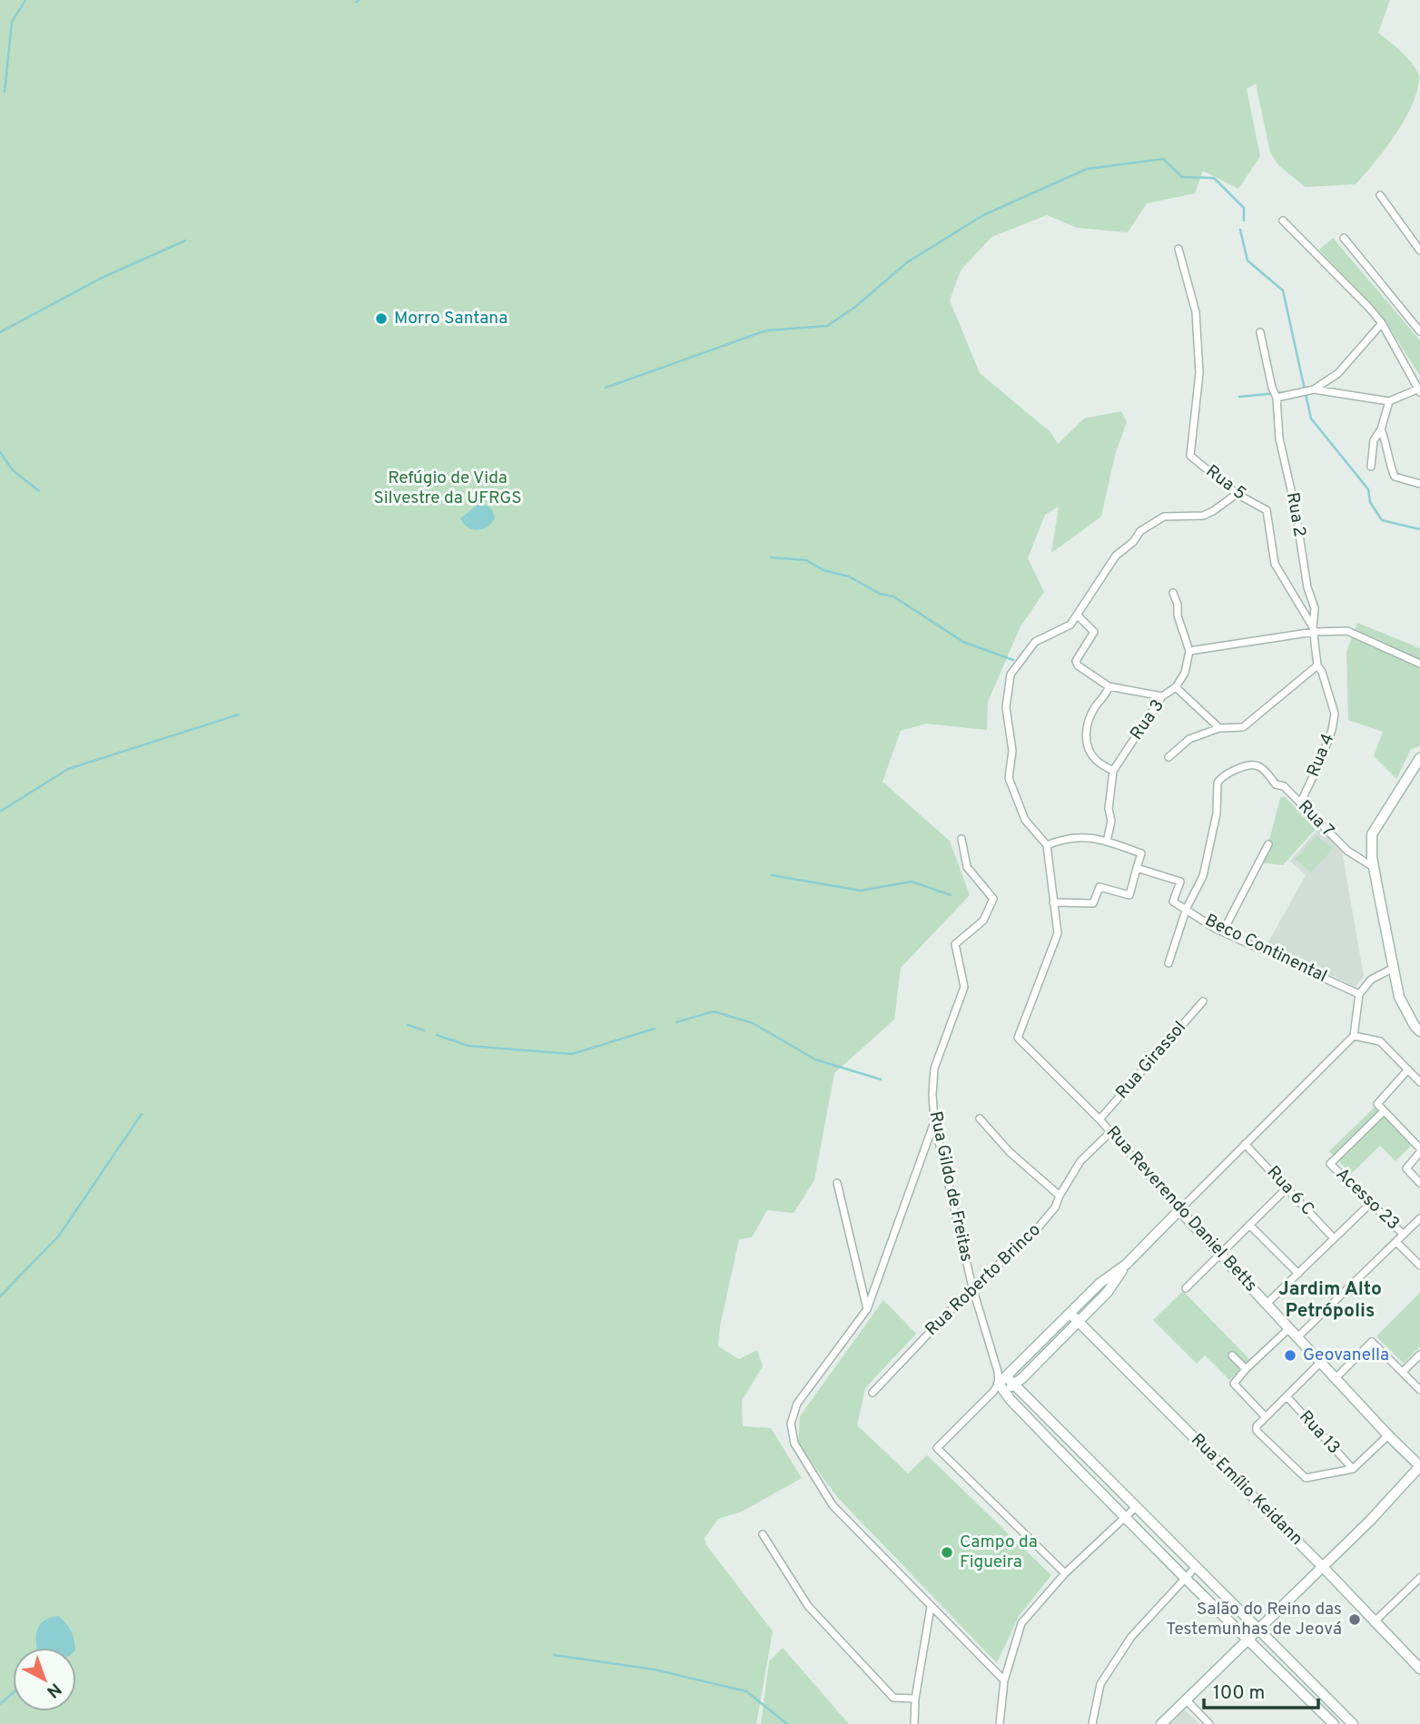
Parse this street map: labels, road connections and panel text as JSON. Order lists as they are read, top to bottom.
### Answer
{
  "streets": {
    "street": [
      "Rua 5",
      "Rua 2",
      "Rua 3",
      "Rua 4",
      "Rua 7",
      "Beco Continental",
      "Rua Girassol",
      "Rua Gildo de Freitas",
      "Rua 6 C",
      "Acesso 23",
      "Rua Reverendo Daniel Betts",
      "Rua Roberto Brinco",
      "Rua 13",
      "Rua Emílio Keidann"
    ]
  },
  "crossings": [
    ["Rua 5", "Rua 2"],
    ["Rua 5", "Rua 4"],
    ["Rua 2", "Rua 4"],
    ["Rua 4", "Rua 7"],
    ["Rua 7", "Beco Continental"],
    ["Rua Girassol", "Rua Reverendo Daniel Betts"],
    ["Rua Gildo de Freitas", "Rua Roberto Brinco"],
    ["Rua Reverendo Daniel Betts", "Rua Roberto Brinco"]
  ],
  "districts": ["Jardim Alto Petrópolis"],
  "parks": ["Refúgio de Vida Silvestre da UFRGS"],
  "places": [
    "Morro Santana",
    "Geovanella",
    "Campo da Figueira",
    "Salão do Reino das Testemunhas de Jeová"
  ],
  "scale_bar": "100 m",
  "north": "bottom right"
}
